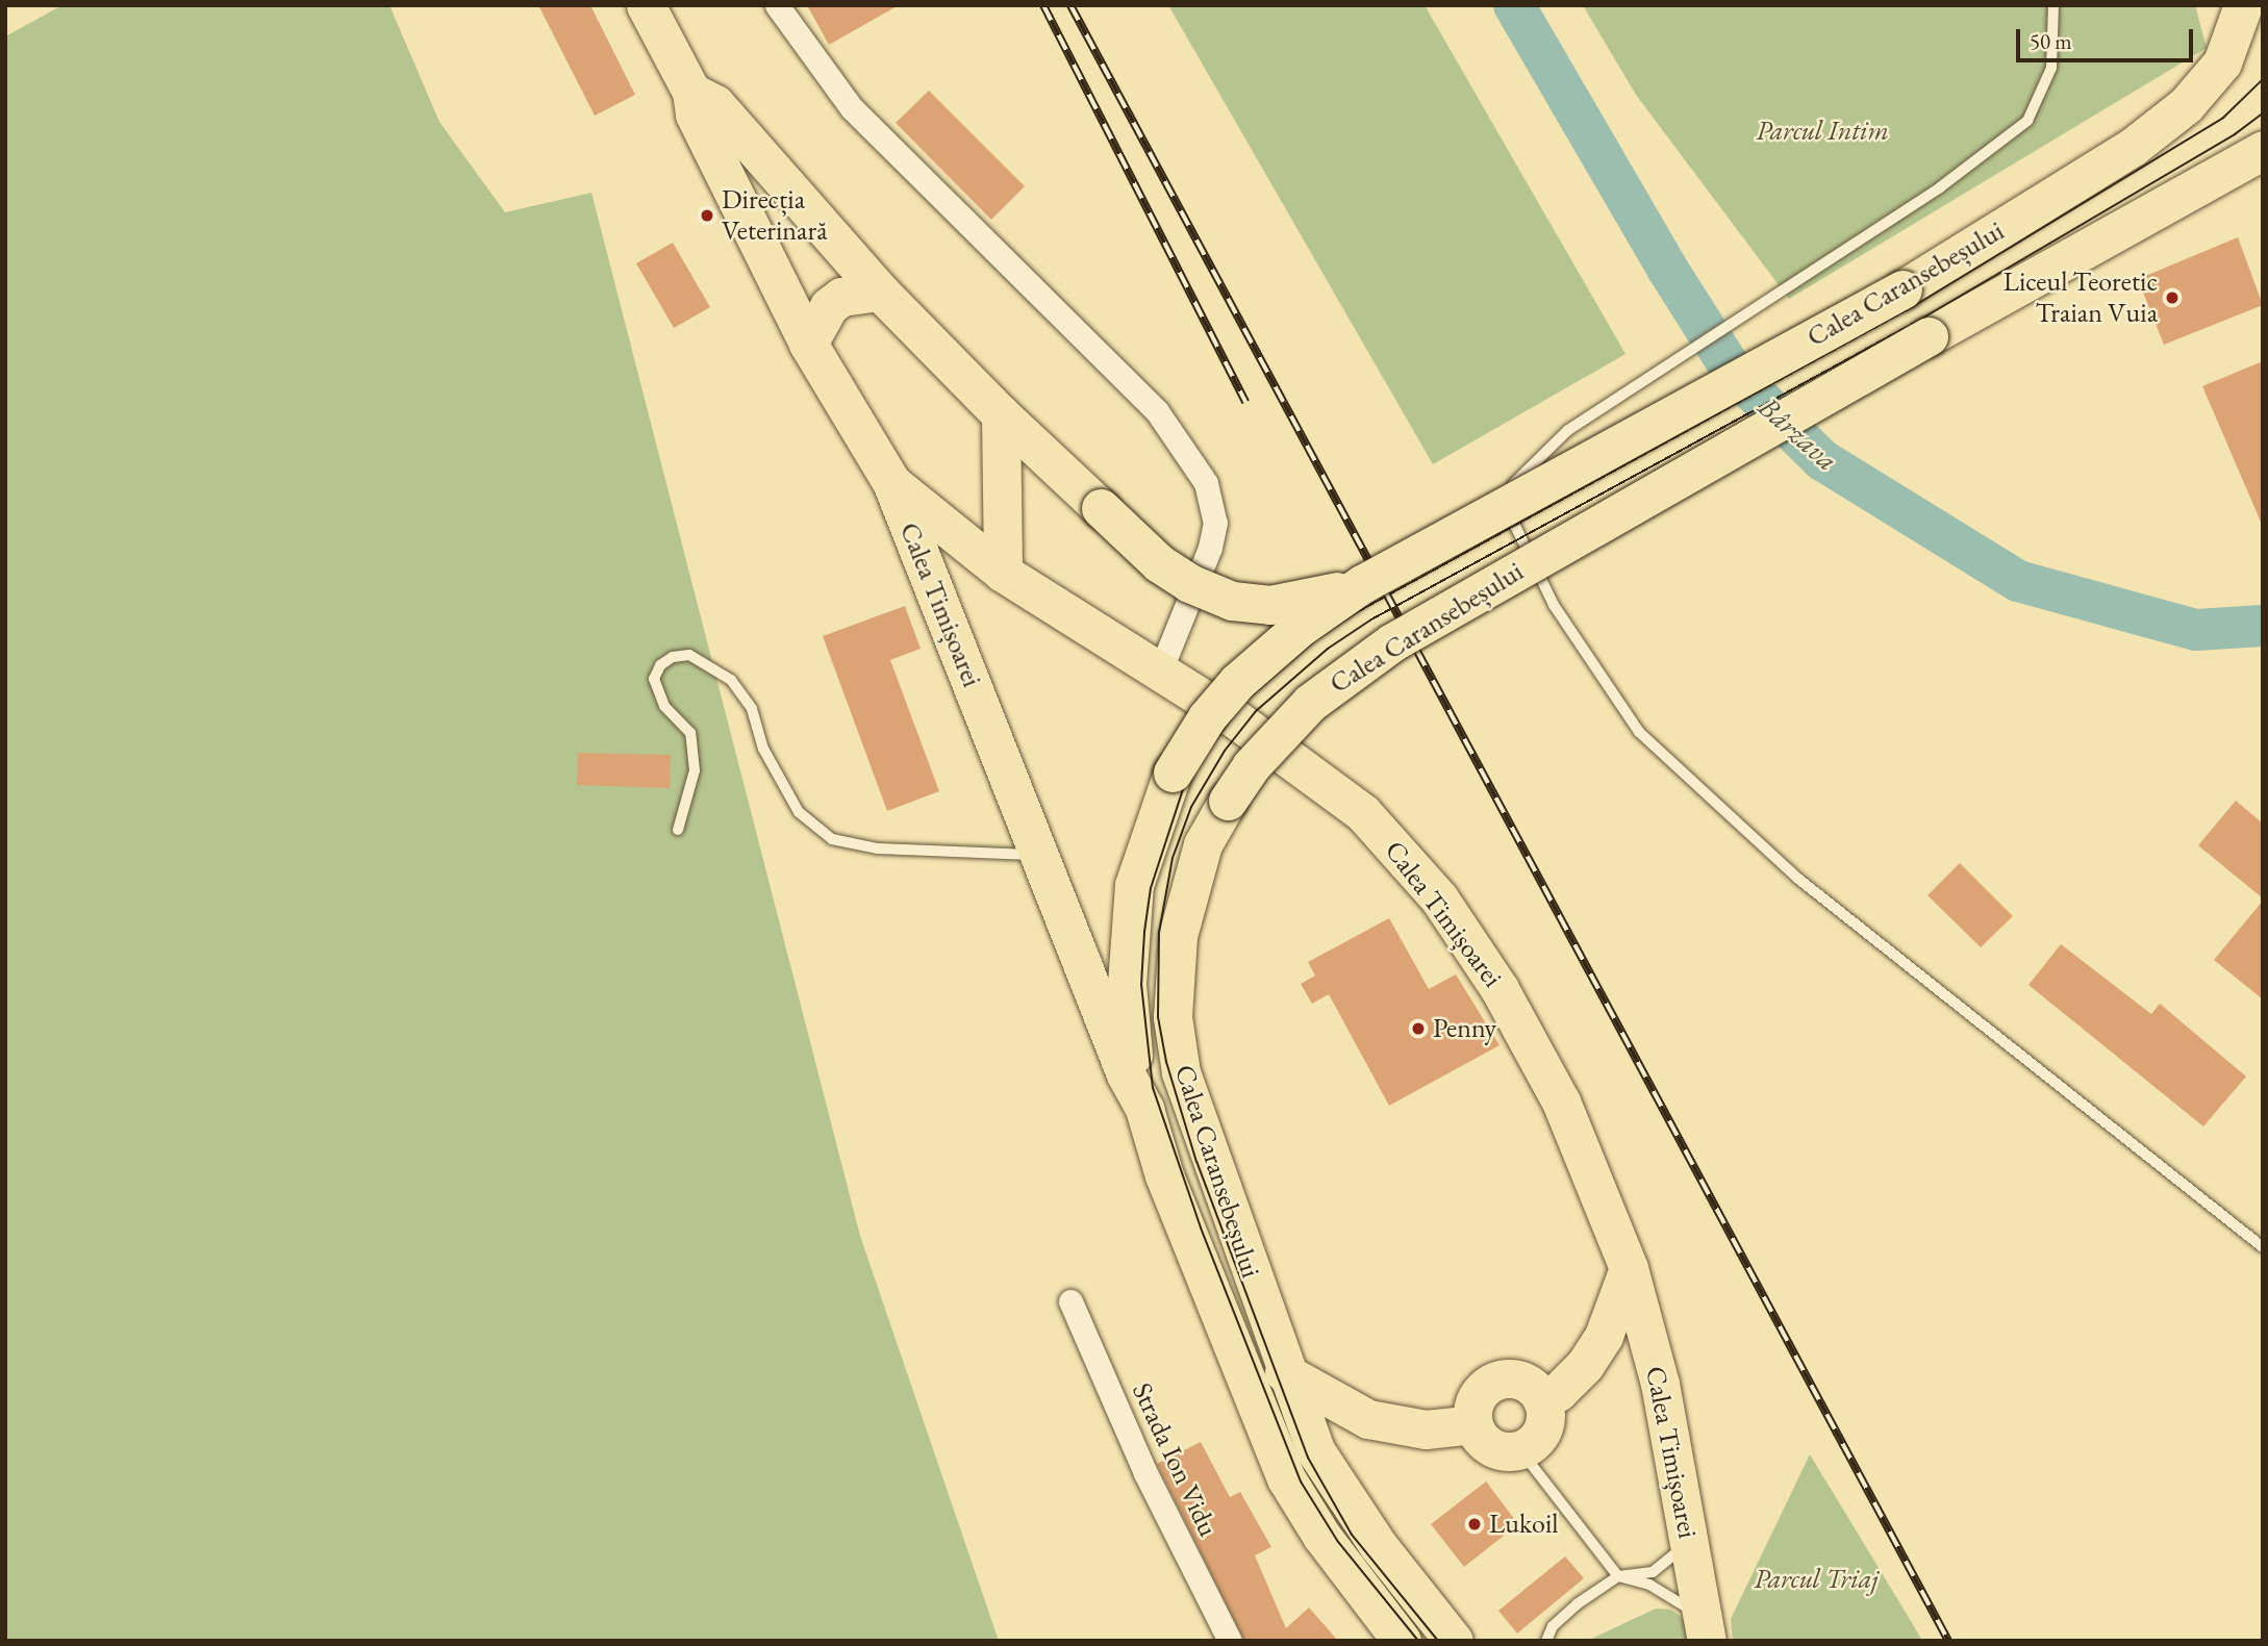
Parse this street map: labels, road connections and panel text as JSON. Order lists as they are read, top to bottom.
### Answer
{
  "streets": {
    "main road": ["Calea Caransebeșului", "Calea Timișoarei"],
    "street": ["Strada Ion Vidu"]
  },
  "crossings": [
    ["Calea Caransebeșului", "Calea Timișoarei"]
  ],
  "water": ["Bârzava"],
  "parks": ["Parcul Intim", "Parcul Triaj"],
  "places": [
    "Direcția Veterinară",
    "Liceul Teoretic Traian Vuia",
    "Penny",
    "Lukoil"
  ],
  "scale_bar": "50 m"
}
